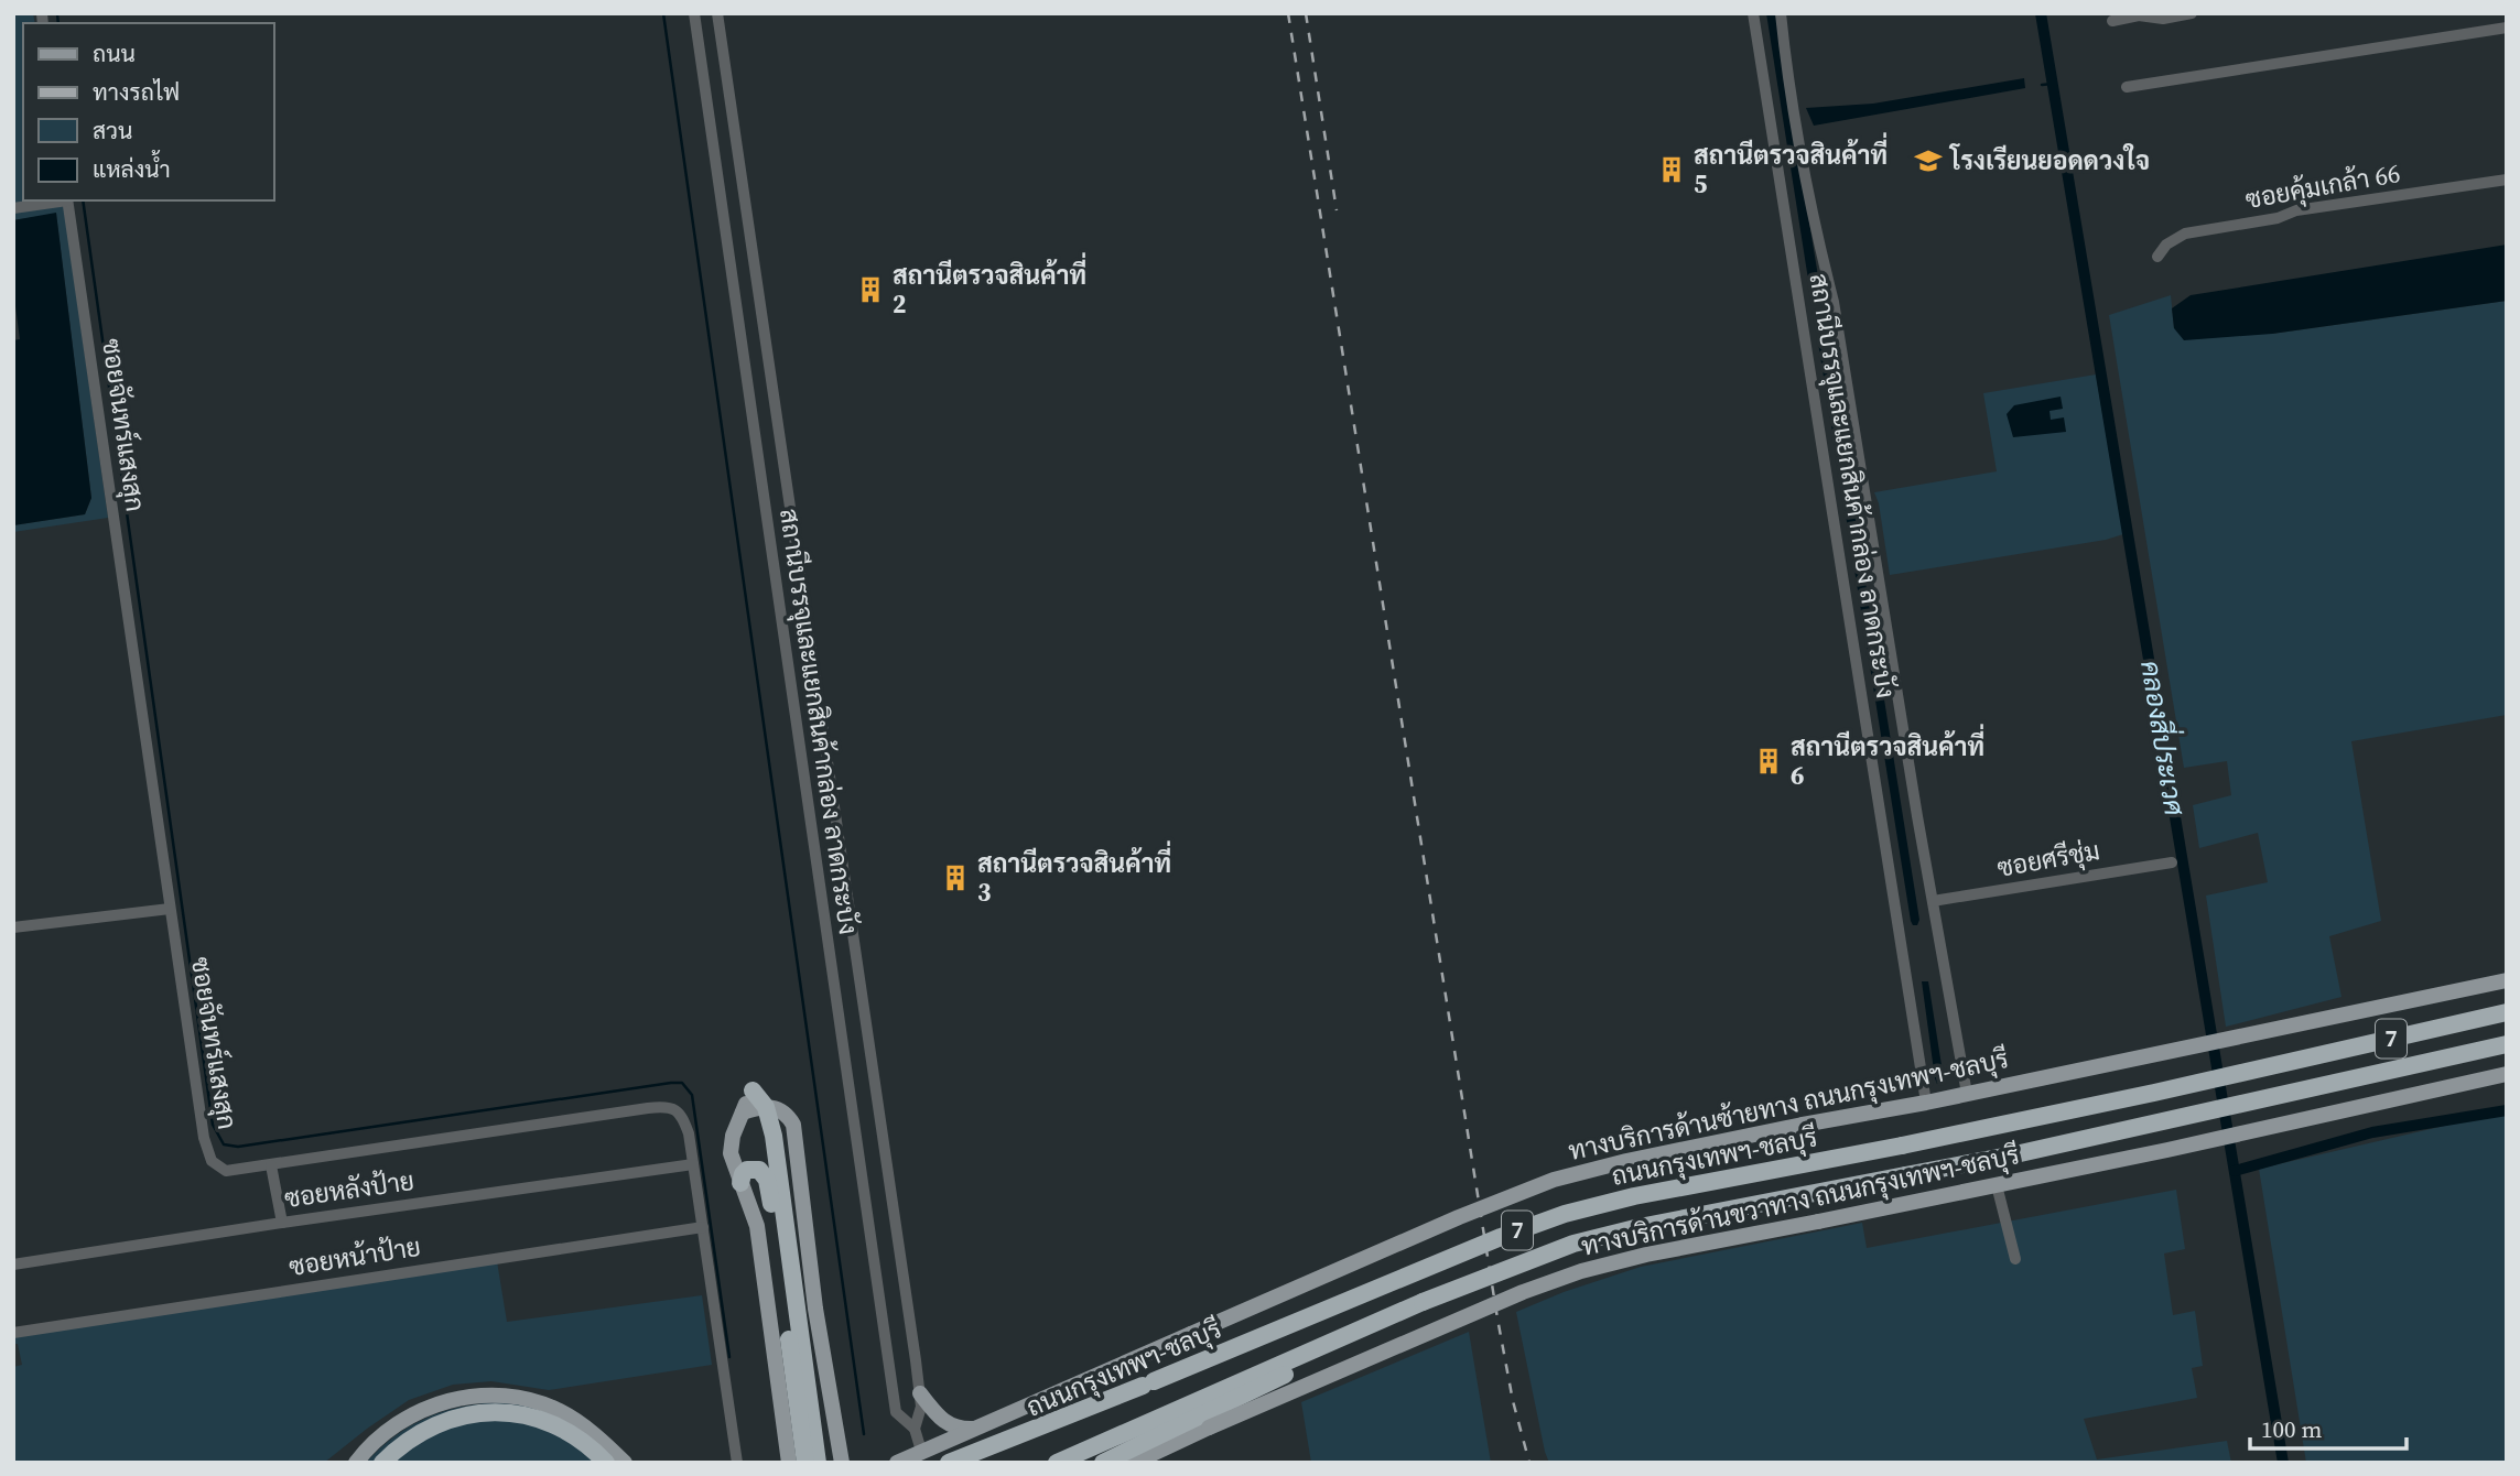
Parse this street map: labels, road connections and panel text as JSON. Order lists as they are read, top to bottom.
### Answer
{
  "streets": {
    "highway": ["7", "ถนนกรุงเทพฯ-ชลบุรี"],
    "main road": ["ทางบริการด้านซ้ายทาง ถนนกรุงเทพฯ-ชลบุรี", "ทางบริการด้านขวาทาง ถนนกรุงเทพฯ-ชลบุรี"],
    "street": [
      "ซอยคุ้มเกล้า 66",
      "ซอยจันทร์แสงสุก",
      "สถานีบรรจุและแยกสินค้ากล่อง ลาดกระบัง",
      "ซอยศรีชุ่ม",
      "ซอยหลังป้าย",
      "ซอยหน้าป้าย"
    ]
  },
  "crossings": [
    ["ซอยจันทร์แสงสุก", "ซอยหลังป้าย"],
    ["ซอยจันทร์แสงสุก", "ซอยหน้าป้าย"],
    ["สถานีบรรจุและแยกสินค้ากล่อง ลาดกระบัง", "ซอยศรีชุ่ม"],
    ["สถานีบรรจุและแยกสินค้ากล่อง ลาดกระบัง", "ทางบริการด้านซ้ายทาง ถนนกรุงเทพฯ-ชลบุรี"]
  ],
  "water": ["คลองสี่ประเวศ"],
  "places": {
    "school or university": ["โรงเรียนยอดดวงใจ"],
    "building": [
      "สถานีตรวจสินค้าที่ 5",
      "สถานีตรวจสินค้าที่ 2",
      "สถานีตรวจสินค้าที่ 6",
      "สถานีตรวจสินค้าที่ 3"
    ]
  },
  "legend": [
    "ถนน",
    "ทางรถไฟ",
    "สวน",
    "แหล่งน้ำ"
  ],
  "scale_bar": "100 m"
}
